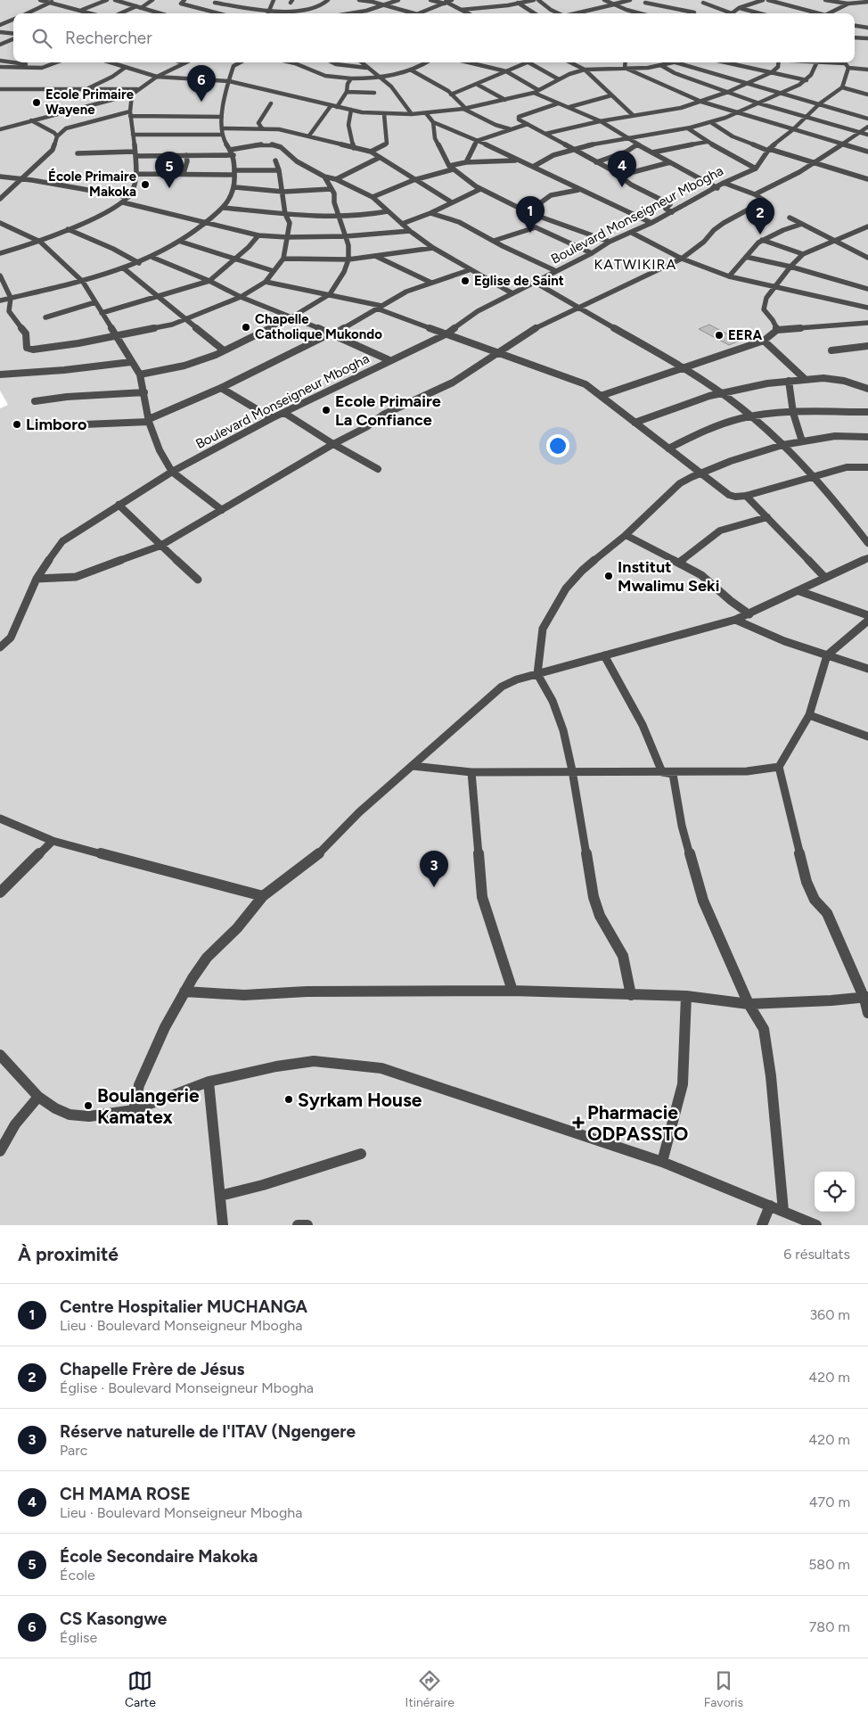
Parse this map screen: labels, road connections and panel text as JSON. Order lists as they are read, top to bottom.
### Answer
{
  "streets": {
    "street": ["Boulevard Monseigneur Mbogha"]
  },
  "districts": ["KATWIKIRA"],
  "places": {
    "other": [
      "Ecole Primaire Wayene",
      "École Primaire Makoka",
      "Eglise de Saint",
      "Chapelle Catholique Mukondo",
      "EERA",
      "Ecole Primaire La Confiance",
      "Limboro",
      "Institut Mwalimu Seki",
      "Syrkam House",
      "Boulangerie Kamatex"
    ],
    "health": ["Pharmacie ODPASSTO"]
  },
  "page": {
    "search": "Rechercher",
    "pins": [
      "6",
      "4",
      "5",
      "1",
      "2",
      "3"
    ],
    "heading": ["À proximité", "6 résultats"],
    "list": [
      {
        "mark": "1",
        "name": "Centre Hospitalier MUCHANGA",
        "note": "Lieu · Boulevard Monseigneur Mbogha",
        "value": "360 m"
      },
      {
        "mark": "2",
        "name": "Chapelle Frère de Jésus",
        "note": "Église · Boulevard Monseigneur Mbogha",
        "value": "420 m"
      },
      {
        "mark": "3",
        "name": "Réserve naturelle de l'ITAV (Ngengere",
        "note": "Parc",
        "value": "420 m"
      },
      {
        "mark": "4",
        "name": "CH MAMA ROSE",
        "note": "Lieu · Boulevard Monseigneur Mbogha",
        "value": "470 m"
      },
      {
        "mark": "5",
        "name": "École Secondaire Makoka",
        "note": "École",
        "value": "580 m"
      },
      {
        "mark": "6",
        "name": "CS Kasongwe",
        "note": "Église",
        "value": "780 m"
      }
    ],
    "nav": ["Carte", "Itinéraire", "Favoris"]
  }
}
